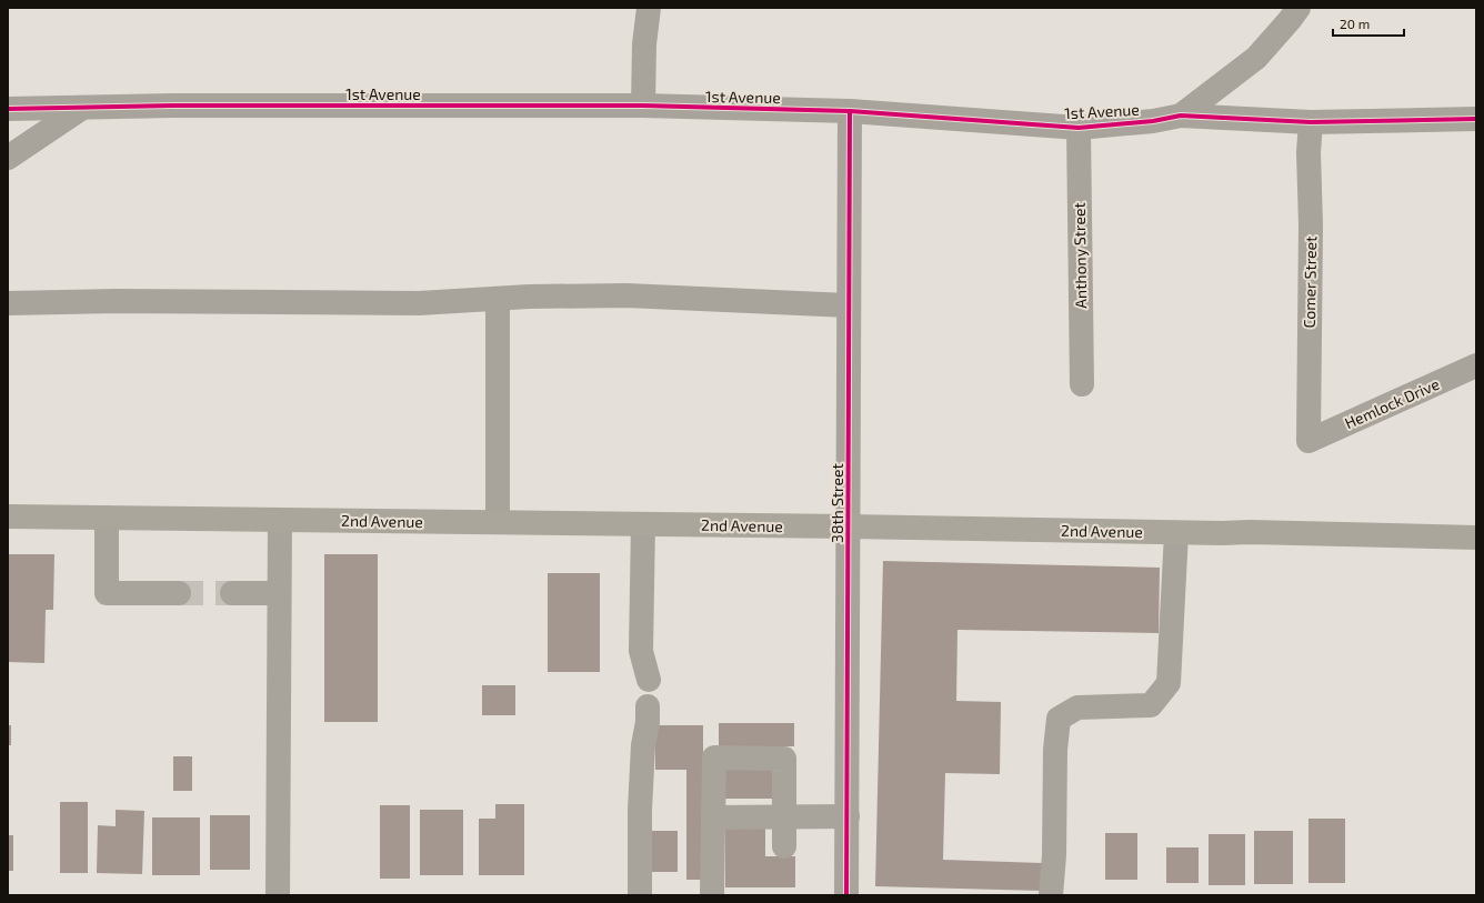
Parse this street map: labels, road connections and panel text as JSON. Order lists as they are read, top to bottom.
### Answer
{
  "streets": {
    "main road": ["2nd Avenue"],
    "street": [
      "1st Avenue",
      "Anthony Street",
      "Comer Street",
      "Hemlock Drive",
      "38th Street"
    ]
  },
  "crossings": [
    ["1st Avenue", "Anthony Street"],
    ["1st Avenue", "Comer Street"],
    ["1st Avenue", "38th Street"],
    ["Comer Street", "Hemlock Drive"],
    ["38th Street", "2nd Avenue"]
  ],
  "scale_bar": "20 m"
}
